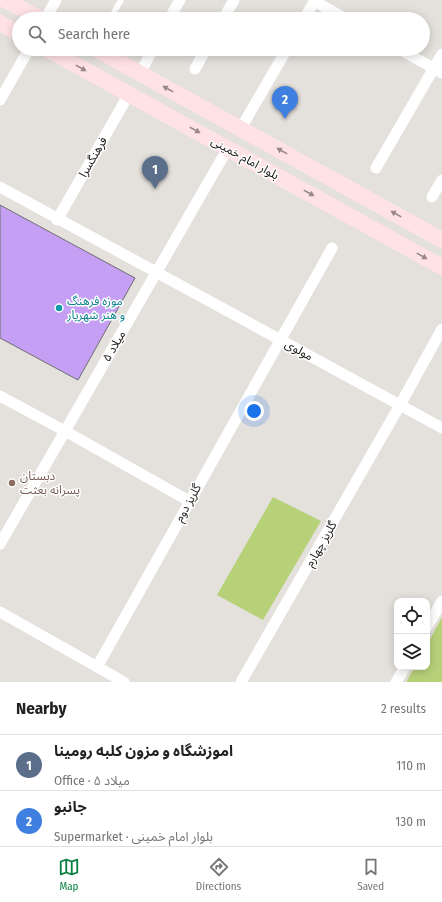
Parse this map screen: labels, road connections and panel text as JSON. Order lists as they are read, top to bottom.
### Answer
{
  "streets": {
    "street": [
      "فرهنگسرا",
      "بلوار امام خمینی",
      "میلاد ۵",
      "مولوی",
      "گلریز دوم",
      "گلریز چهارم"
    ]
  },
  "crossings": [
    ["فرهنگسرا", "بلوار امام خمینی"],
    ["بلوار امام خمینی", "میلاد ۵"],
    ["میلاد ۵", "مولوی"],
    ["مولوی", "گلریز دوم"],
    ["مولوی", "گلریز چهارم"]
  ],
  "places": ["موزه فرهنگ و هنر شهریار", "دبستان پسرانه بعثت"],
  "page": {
    "search": "Search here",
    "pins": ["2", "1"],
    "heading": ["Nearby", "2 results"],
    "list": [
      {
        "mark": "1",
        "name": "اموزشگاه و مزون کلبه رومینا",
        "note": "Office · میلاد ۵",
        "value": "110 m"
      },
      {
        "mark": "2",
        "name": "جانبو",
        "note": "Supermarket · بلوار امام خمینی",
        "value": "130 m"
      }
    ],
    "nav": ["Map", "Directions", "Saved"]
  }
}
